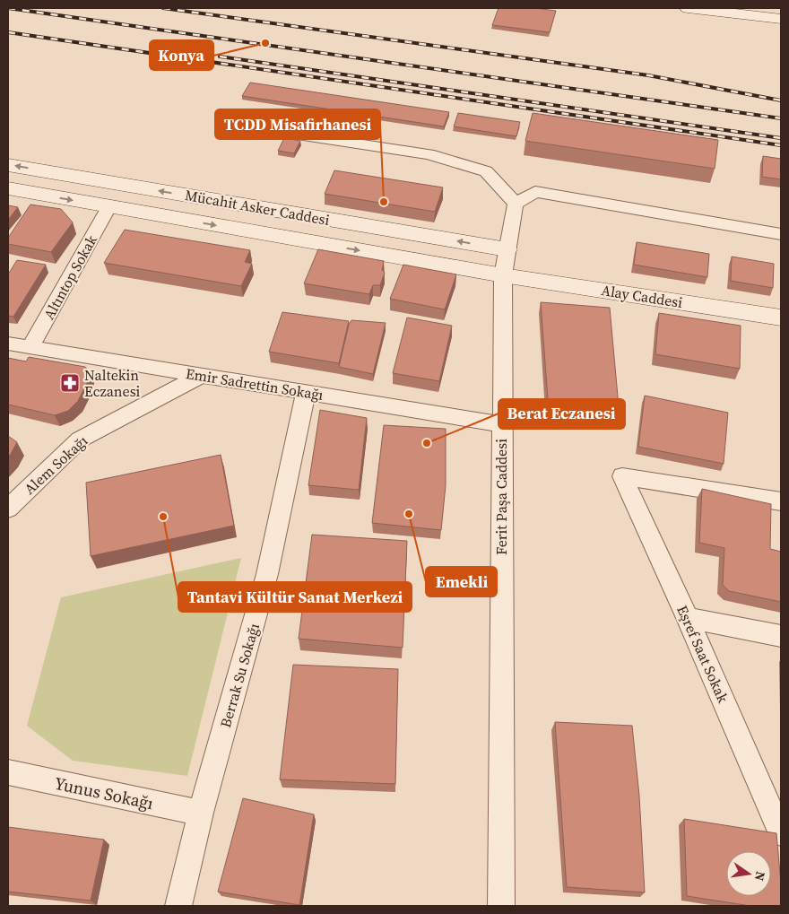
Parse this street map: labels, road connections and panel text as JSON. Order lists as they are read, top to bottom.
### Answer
{
  "streets": {
    "main road": ["Mücahit Asker Caddesi", "Alay Caddesi"],
    "street": [
      "Altıntop Sokak",
      "Emir Sadrettin Sokağı",
      "Alem Sokağı",
      "Ferit Paşa Caddesi",
      "Eşref Saat Sokak",
      "Berrak Su Sokağı",
      "Yunus Sokağı"
    ]
  },
  "crossings": [
    ["Mücahit Asker Caddesi", "Altıntop Sokak"],
    ["Mücahit Asker Caddesi", "Alay Caddesi"],
    ["Mücahit Asker Caddesi", "Ferit Paşa Caddesi"],
    ["Altıntop Sokak", "Emir Sadrettin Sokağı"],
    ["Alay Caddesi", "Ferit Paşa Caddesi"],
    ["Emir Sadrettin Sokağı", "Alem Sokağı"],
    ["Emir Sadrettin Sokağı", "Ferit Paşa Caddesi"],
    ["Emir Sadrettin Sokağı", "Berrak Su Sokağı"],
    ["Berrak Su Sokağı", "Yunus Sokağı"]
  ],
  "places": {
    "other": [
      "Konya",
      "TCDD Misafirhanesi",
      "Berat Eczanesi",
      "Emekli",
      "Tantavi Kültür Sanat Merkezi"
    ],
    "pharmacy": ["Naltekin Eczanesi"]
  },
  "north": "right"
}
